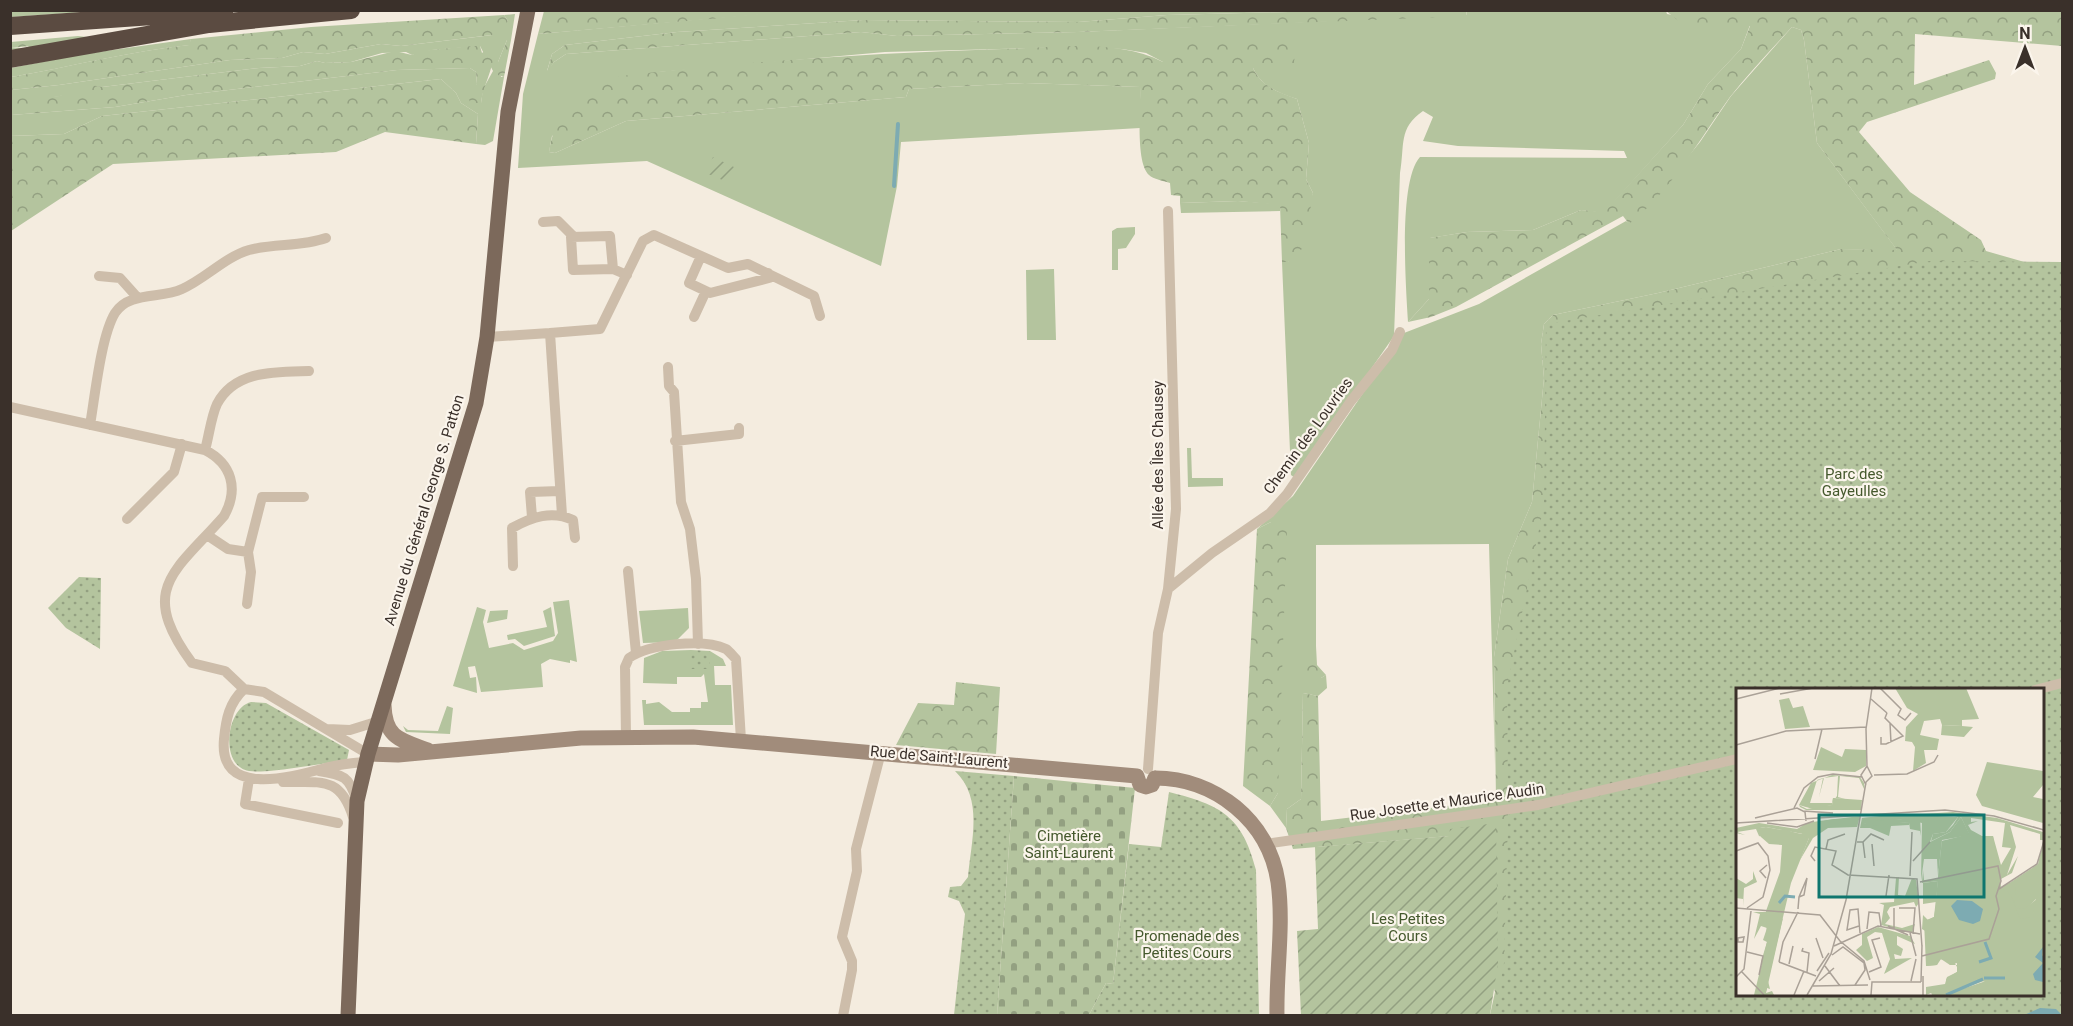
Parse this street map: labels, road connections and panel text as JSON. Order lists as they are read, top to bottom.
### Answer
{
  "streets": {
    "main road": ["Avenue du Général George S. Patton"],
    "street": [
      "Chemin des Louvries",
      "Allée des Îles Chausey",
      "Rue de Saint-Laurent",
      "Rue Josette et Maurice Audin"
    ]
  },
  "crossings": [
    ["Chemin des Louvries", "Allée des Îles Chausey"],
    ["Allée des Îles Chausey", "Rue de Saint-Laurent"],
    ["Avenue du Général George S. Patton", "Rue de Saint-Laurent"],
    ["Rue de Saint-Laurent", "Rue Josette et Maurice Audin"]
  ],
  "parks": [
    "Parc des Gayeulles",
    "Cimetière Saint-Laurent",
    "Les Petites Cours",
    "Promenade des Petites Cours"
  ],
  "north": "top"
}
